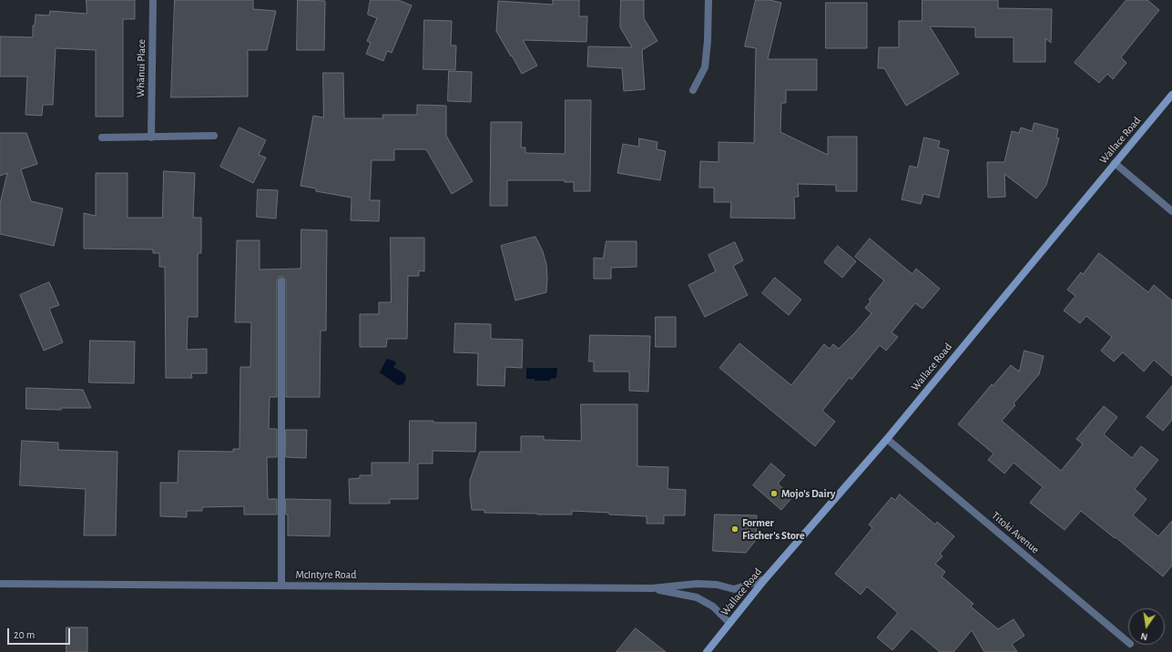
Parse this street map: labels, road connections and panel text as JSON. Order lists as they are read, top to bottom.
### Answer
{
  "streets": {
    "street": [
      "Whānui Place",
      "Wallace Road",
      "Titoki Avenue",
      "McIntyre Road"
    ]
  },
  "crossings": [
    ["Wallace Road", "Titoki Avenue"],
    ["Wallace Road", "McIntyre Road"]
  ],
  "places": ["Mojo's Dairy", "Former Fischer's Store"],
  "scale_bar": "20 m",
  "north": "bottom"
}
